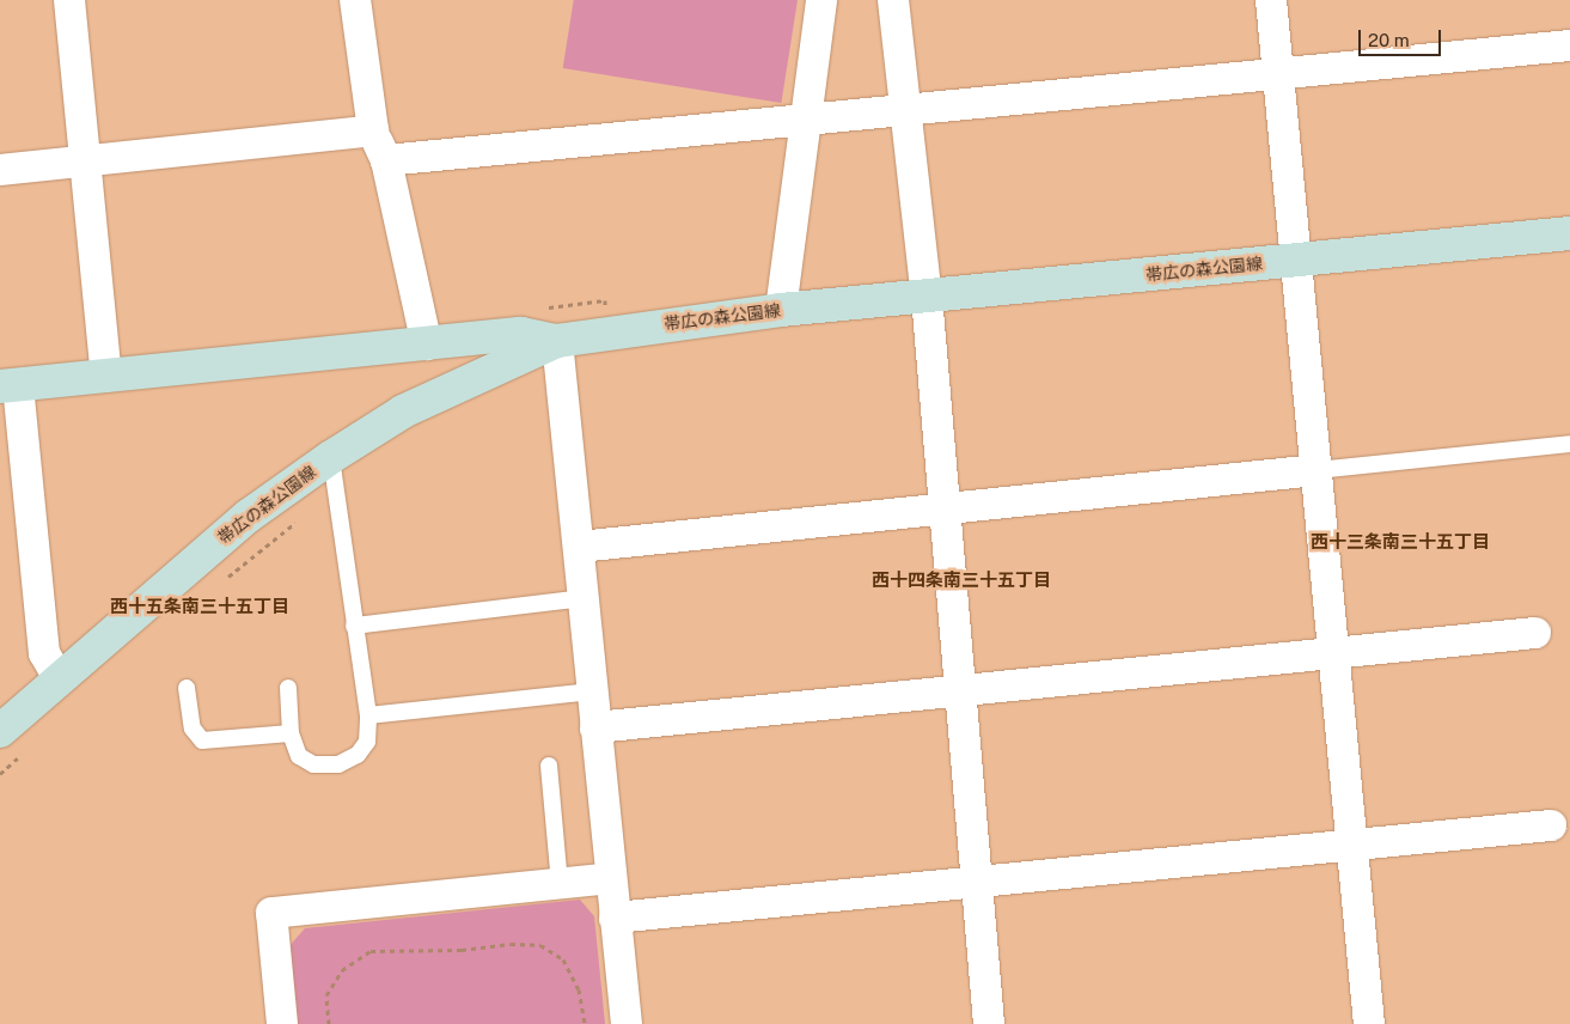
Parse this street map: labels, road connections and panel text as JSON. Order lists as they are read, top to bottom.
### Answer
{
  "streets": {
    "main road": ["帯広の森公園線"]
  },
  "districts": ["西十三条南三十五丁目", "西十四条南三十五丁目", "西十五条南三十五丁目"],
  "scale_bar": "20 m"
}
